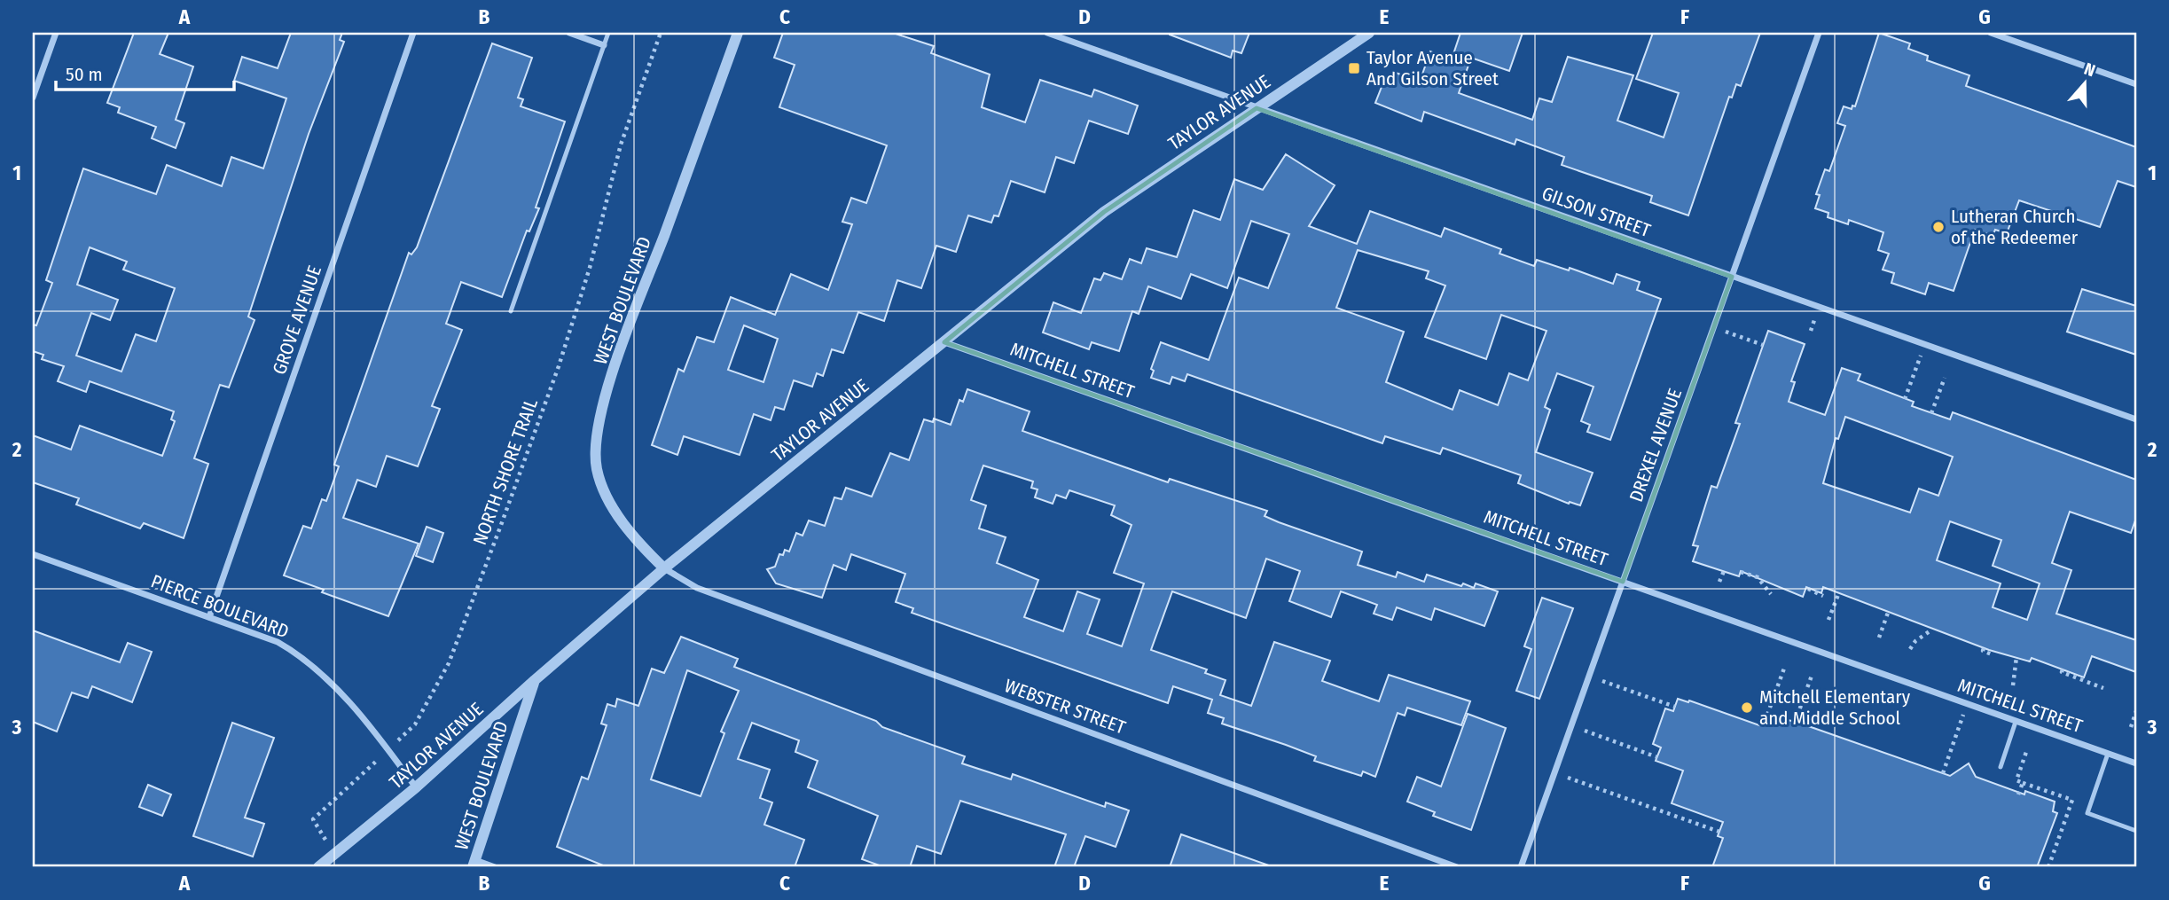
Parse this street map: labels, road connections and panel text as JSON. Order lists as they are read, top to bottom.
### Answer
{
  "streets": {
    "street": [
      "TAYLOR AVENUE",
      "GILSON STREET",
      "WEST BOULEVARD",
      "GROVE AVENUE",
      "MITCHELL STREET",
      "DREXEL AVENUE",
      "PIERCE BOULEVARD",
      "WEBSTER STREET"
    ],
    "path": ["NORTH SHORE TRAIL"]
  },
  "crossings": [
    ["TAYLOR AVENUE", "GILSON STREET"],
    ["TAYLOR AVENUE", "WEST BOULEVARD"],
    ["TAYLOR AVENUE", "MITCHELL STREET"],
    ["TAYLOR AVENUE", "NORTH SHORE TRAIL"],
    ["TAYLOR AVENUE", "PIERCE BOULEVARD"],
    ["TAYLOR AVENUE", "WEBSTER STREET"],
    ["GILSON STREET", "DREXEL AVENUE"],
    ["WEST BOULEVARD", "WEBSTER STREET"],
    ["GROVE AVENUE", "PIERCE BOULEVARD"],
    ["MITCHELL STREET", "DREXEL AVENUE"],
    ["NORTH SHORE TRAIL", "PIERCE BOULEVARD"]
  ],
  "places": {
    "transit": ["Taylor Avenue And Gilson Street"],
    "other": ["Lutheran Church of the Redeemer", "Mitchell Elementary and Middle School"]
  },
  "scale_bar": "50 m",
  "north": "top",
  "grid": {
    "columns": [
      "A",
      "B",
      "C",
      "D",
      "E",
      "F",
      "G"
    ],
    "rows": ["1", "2", "3"]
  }
}
